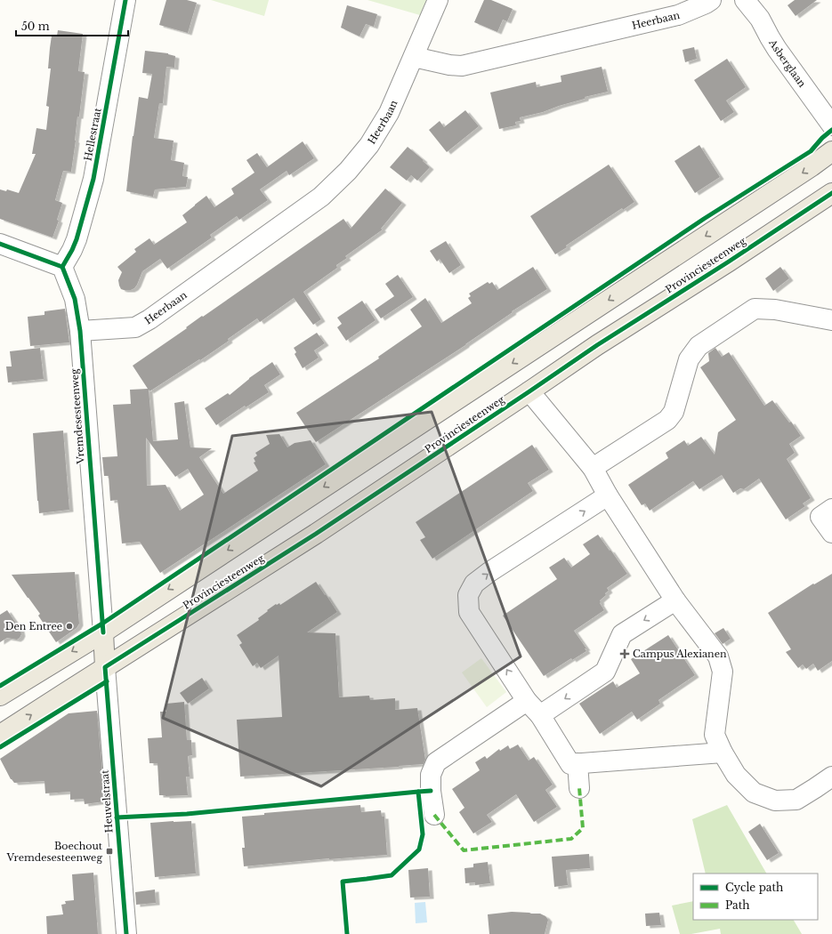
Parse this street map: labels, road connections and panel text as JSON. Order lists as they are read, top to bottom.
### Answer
{
  "streets": {
    "main road": ["Provinciesteenweg"],
    "street": [
      "Heerbaan",
      "Asberglaan",
      "Hellestraat",
      "Vremdesesteenweg",
      "Heuvelstraat"
    ]
  },
  "crossings": [
    ["Heerbaan", "Vremdesesteenweg"],
    ["Hellestraat", "Vremdesesteenweg"],
    ["Provinciesteenweg", "Heuvelstraat"]
  ],
  "places": {
    "other": ["Den Entree"],
    "health": ["Campus Alexianen"],
    "transit": ["Boechout Vremdesesteenweg"]
  },
  "legend": ["Cycle path", "Path"],
  "scale_bar": "50 m"
}
